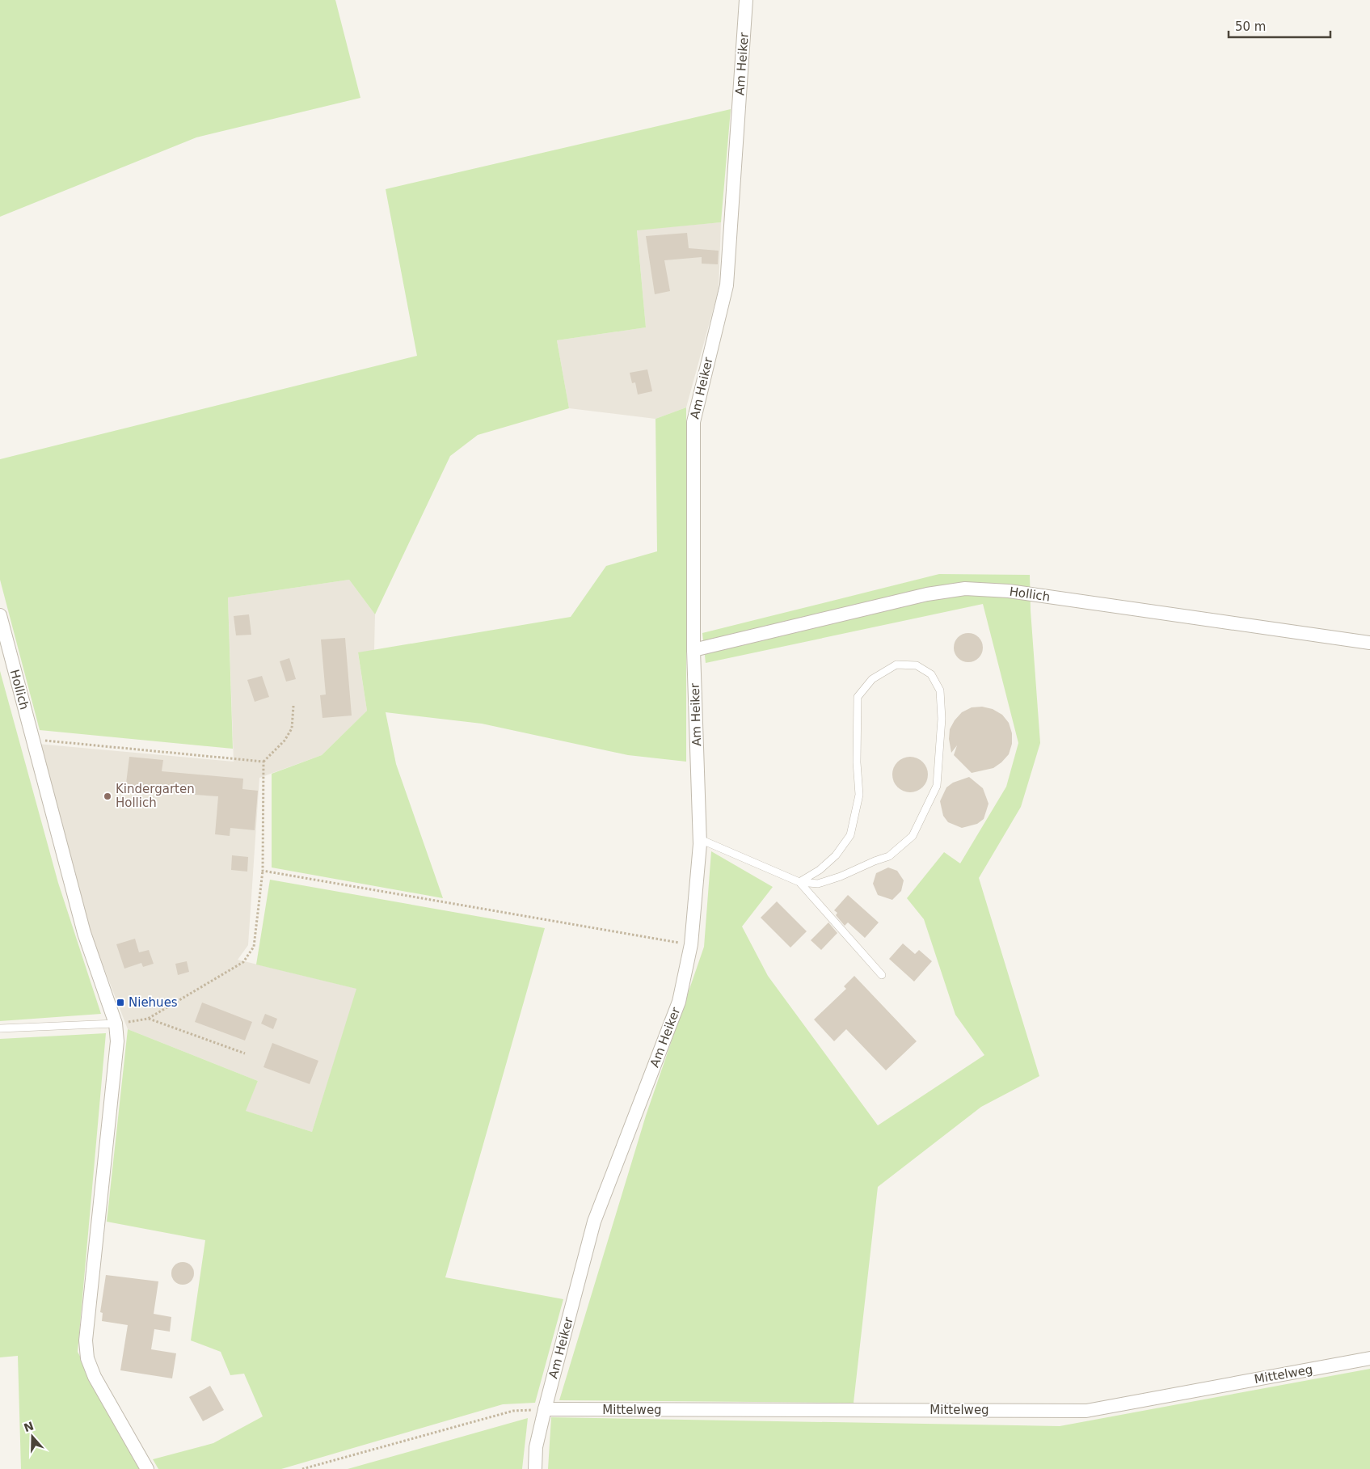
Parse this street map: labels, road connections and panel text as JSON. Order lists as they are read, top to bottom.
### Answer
{
  "streets": {
    "street": ["Am Heiker", "Hollich", "Mittelweg"]
  },
  "crossings": [
    ["Am Heiker", "Hollich"],
    ["Am Heiker", "Mittelweg"]
  ],
  "places": {
    "other": ["Kindergarten Hollich"],
    "transit": ["Niehues"]
  },
  "scale_bar": "50 m",
  "north": "top"
}
